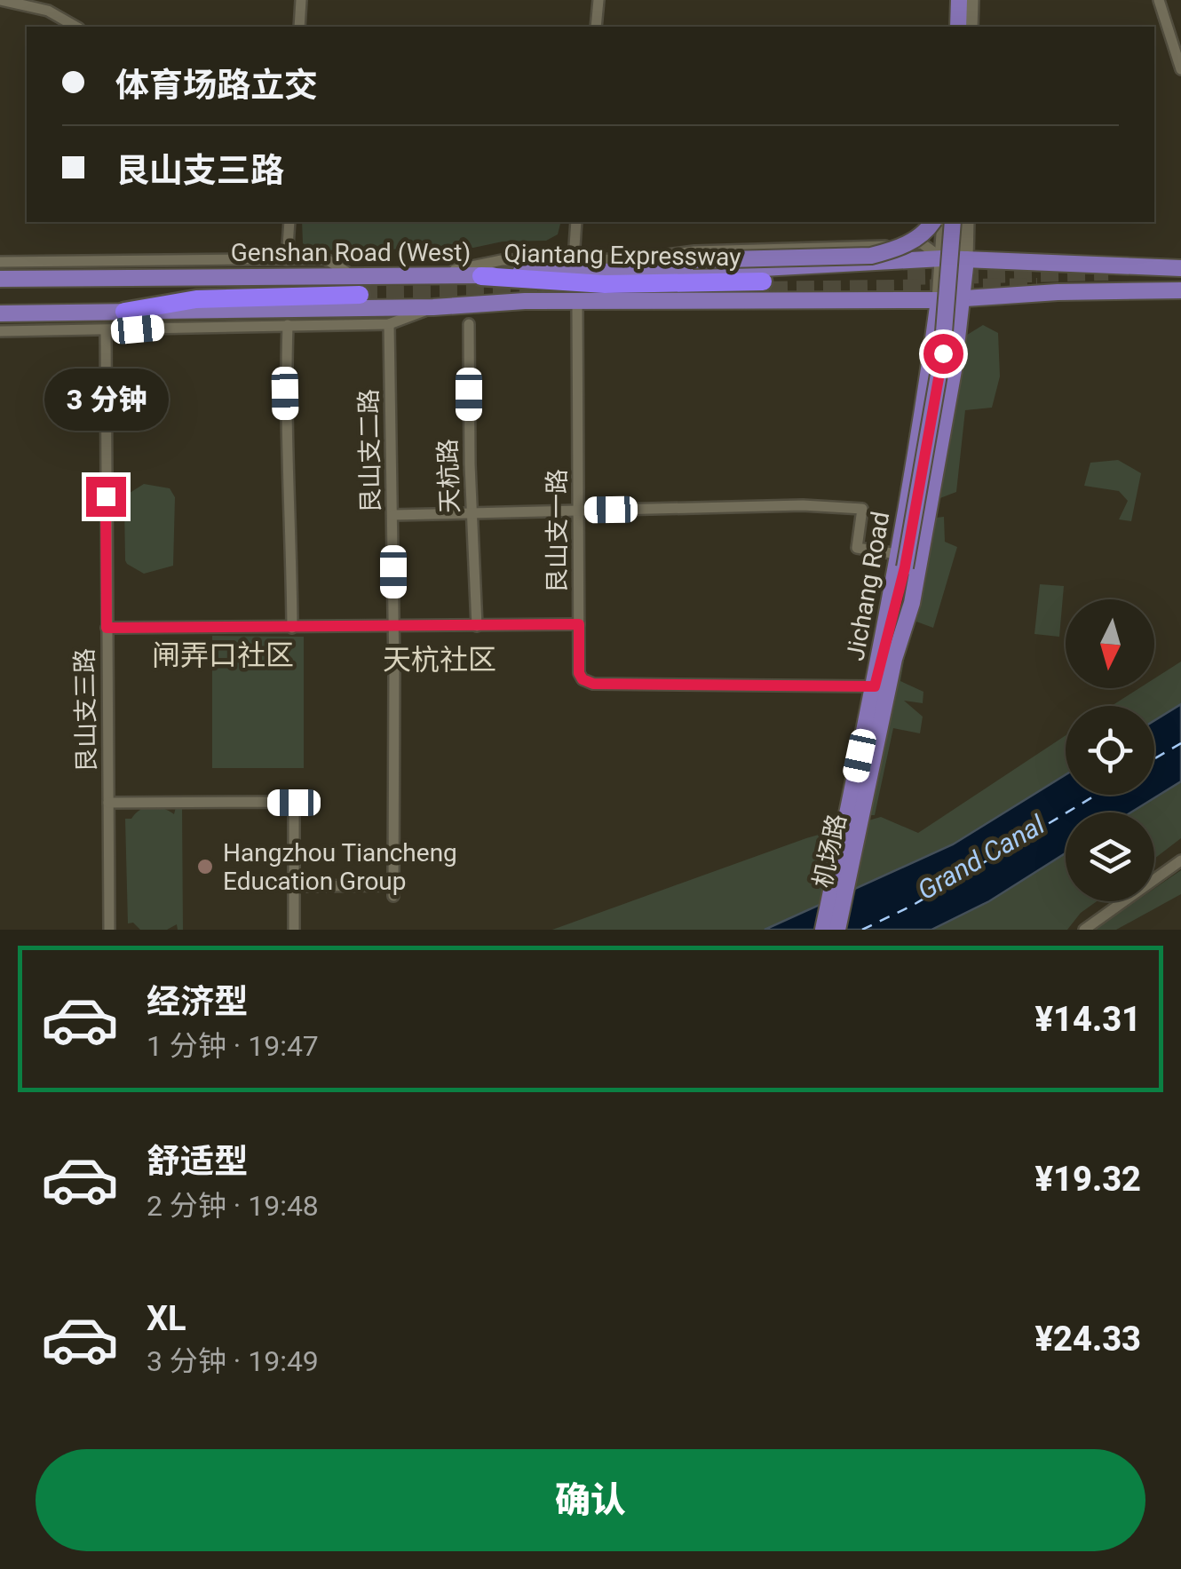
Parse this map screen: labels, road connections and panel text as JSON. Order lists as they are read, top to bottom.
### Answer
{
  "streets": {
    "highway": ["Qiantang Expressway"],
    "main road": ["Genshan Road (West)", "Jichang Road", "机场路"],
    "street": [
      "艮山支二路",
      "天杭路",
      "艮山支一路",
      "艮山支三路"
    ]
  },
  "crossings": [
    ["Genshan Road (West)", "Qiantang Expressway"],
    ["Genshan Road (West)", "机场路"],
    ["艮山支一路", "Jichang Road"],
    ["Jichang Road", "机场路"]
  ],
  "districts": ["闸弄口社区", "天杭社区"],
  "water": ["Grand Canal"],
  "places": ["Hangzhou Tiancheng Education Group"],
  "north": "bottom",
  "page": {
    "banner": ["体育场路立交", "艮山支三路"],
    "bubble": "3 分钟",
    "list": [
      {
        "name": "经济型",
        "note": "1 分钟 · 19:47",
        "value": "¥14.31"
      },
      {
        "name": "舒适型",
        "note": "2 分钟 · 19:48",
        "value": "¥19.32"
      },
      {
        "name": "XL",
        "note": "3 分钟 · 19:49",
        "value": "¥24.33"
      }
    ],
    "buttons": "确认"
  }
}
